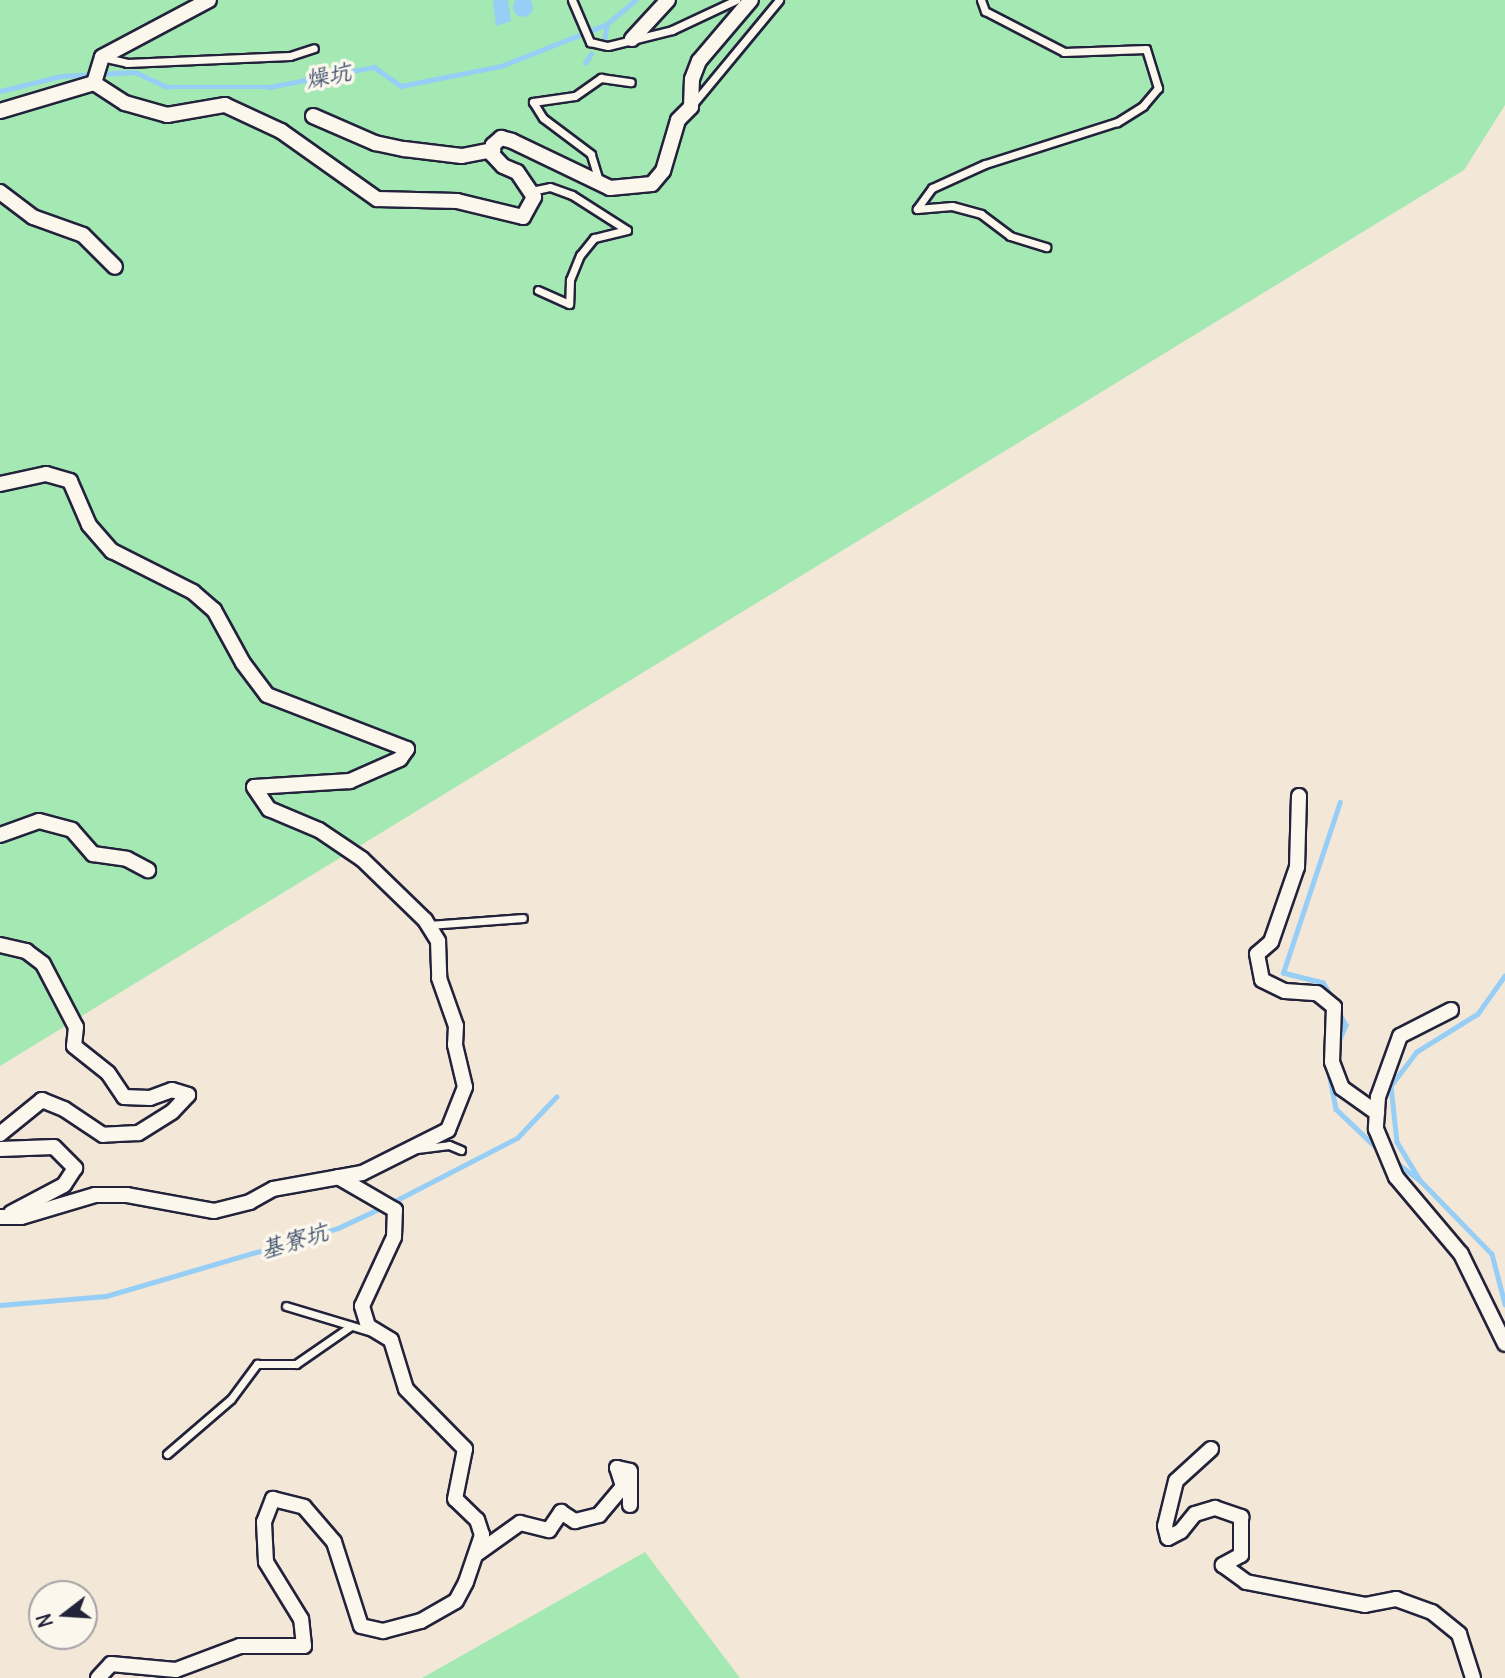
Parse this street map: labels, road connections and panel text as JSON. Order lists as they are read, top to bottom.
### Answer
{
  "water": ["燥坑", "基寮坑"],
  "north": "left"
}
